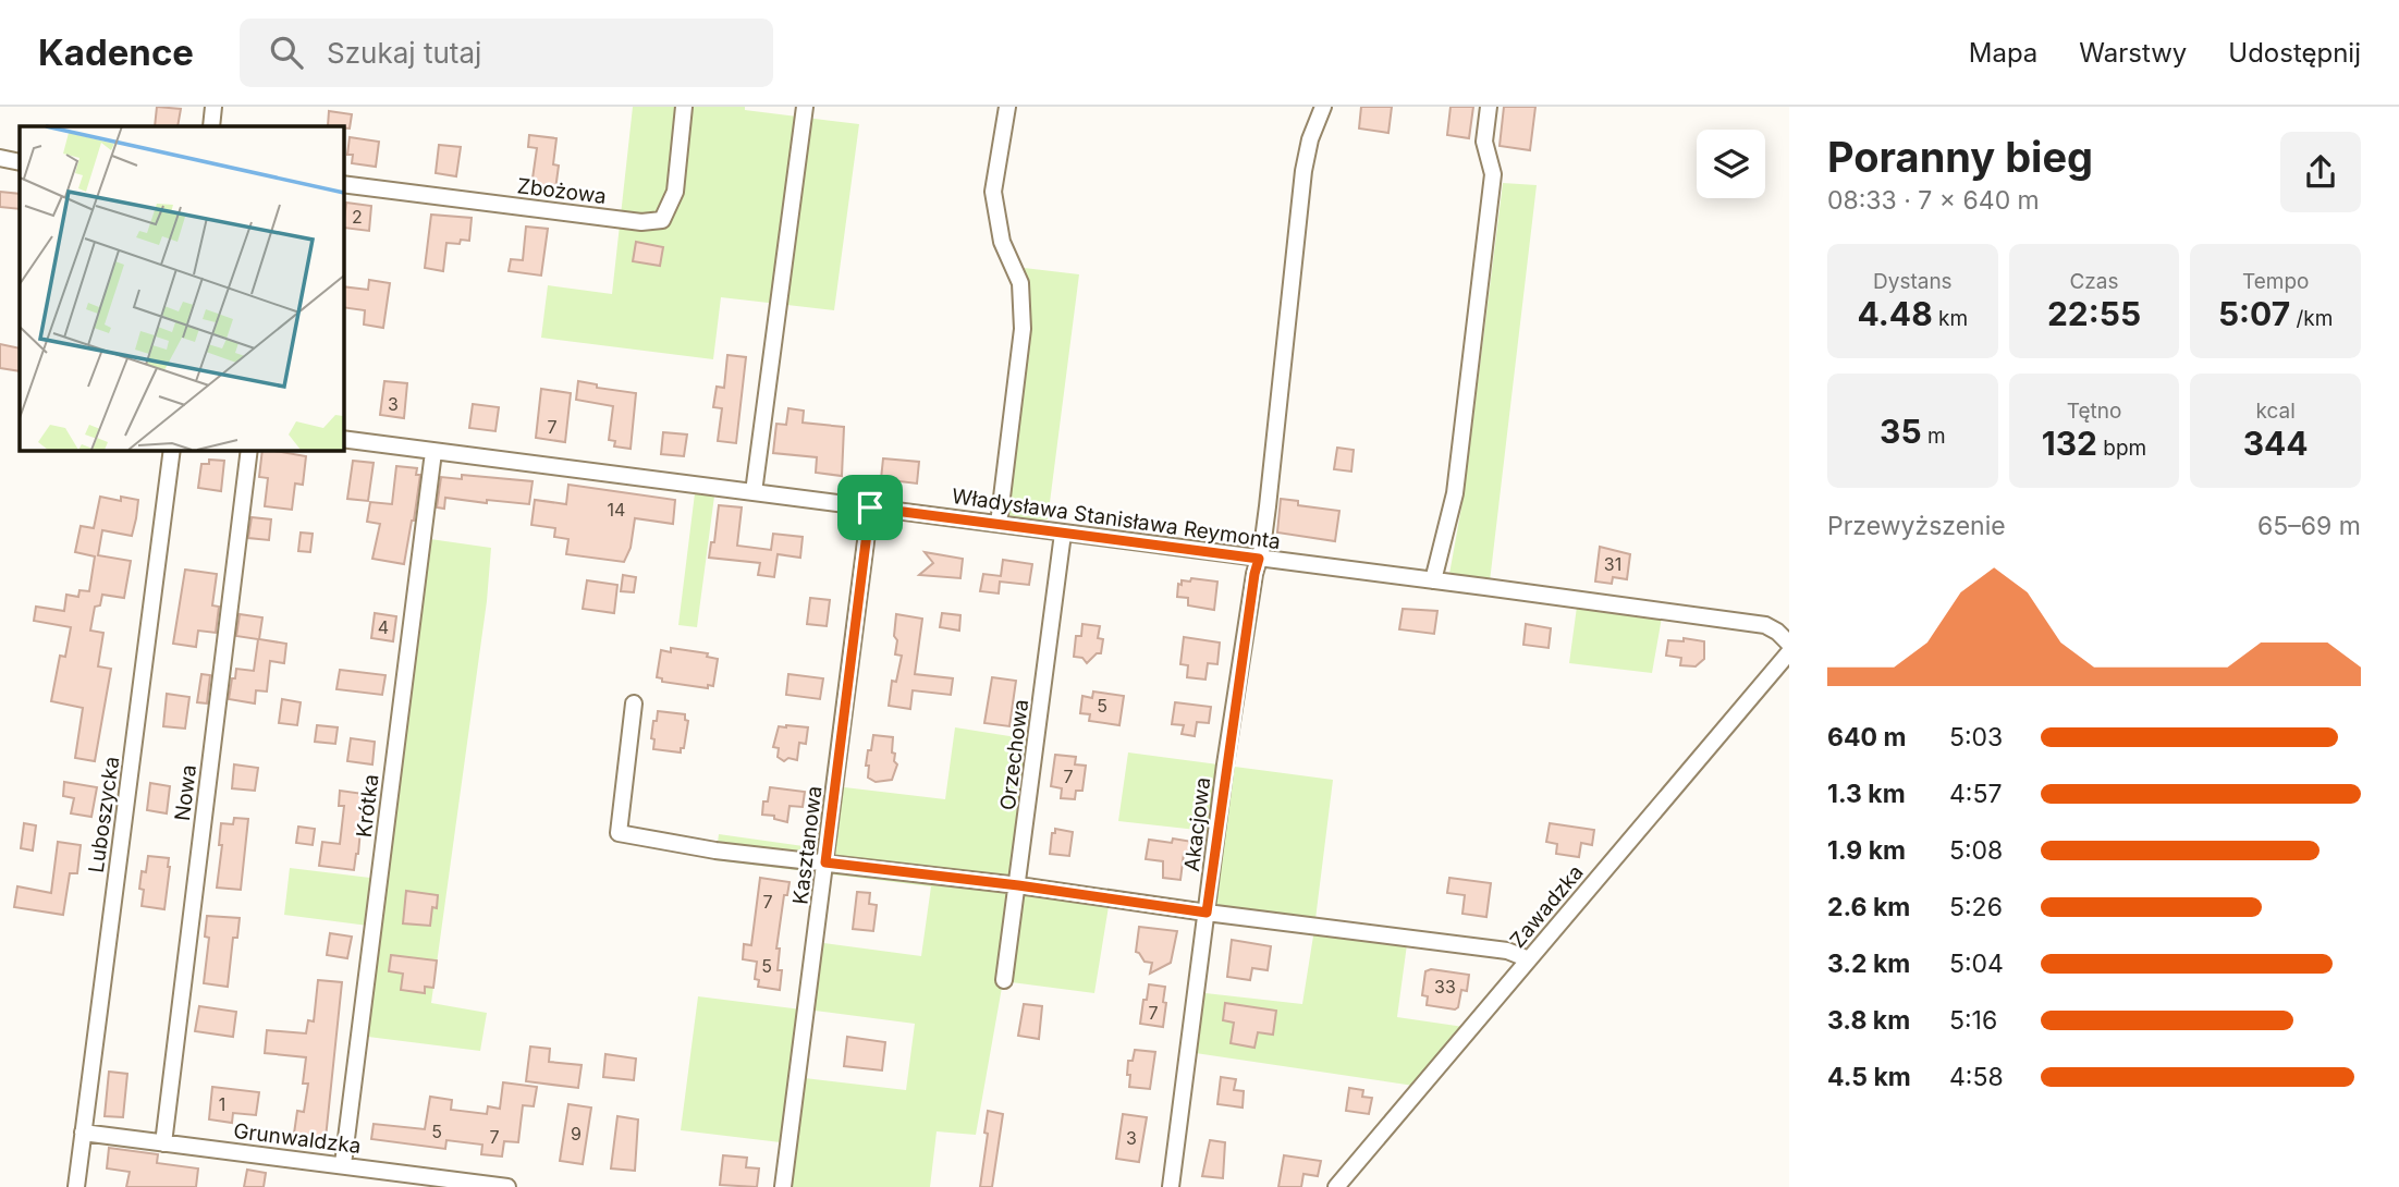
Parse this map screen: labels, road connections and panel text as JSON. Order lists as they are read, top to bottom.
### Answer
{
  "streets": {
    "street": [
      "Zbożowa",
      "Władysława Stanisława Reymonta",
      "Orzechowa",
      "Nowa",
      "Krótka",
      "Luboszycka",
      "Akacjowa",
      "Kasztanowa",
      "Zawadzka",
      "Grunwaldzka"
    ]
  },
  "crossings": [
    ["Władysława Stanisława Reymonta", "Orzechowa"],
    ["Władysława Stanisława Reymonta", "Krótka"],
    ["Władysława Stanisława Reymonta", "Akacjowa"],
    ["Władysława Stanisława Reymonta", "Kasztanowa"],
    ["Nowa", "Grunwaldzka"],
    ["Krótka", "Grunwaldzka"],
    ["Luboszycka", "Grunwaldzka"]
  ],
  "house_numbers": [
    "2",
    "3",
    "7",
    "14",
    "31",
    "4",
    "5",
    "7",
    "7",
    "5",
    "33",
    "7",
    "1",
    "5",
    "9",
    "7",
    "3"
  ],
  "page": {
    "header": "Kadence",
    "search": "Szukaj tutaj",
    "nav": ["Mapa", "Warstwy", "Udostępnij"],
    "heading": ["Poranny bieg", "08:33 · 7 × 640 m"],
    "stats": [
      ["Dystans", "4.48 km"],
      ["Czas", "22:55"],
      ["Tempo", "5:07 /km"],
      ["35 m"],
      ["Tętno", "132 bpm"],
      ["kcal", "344"]
    ],
    "chart": ["Przewyższenie", "65–69 m"],
    "list": [
      {
        "name": "640 m",
        "note": "5:03"
      },
      {
        "name": "1.3 km",
        "note": "4:57"
      },
      {
        "name": "1.9 km",
        "note": "5:08"
      },
      {
        "name": "2.6 km",
        "note": "5:26"
      },
      {
        "name": "3.2 km",
        "note": "5:04"
      },
      {
        "name": "3.8 km",
        "note": "5:16"
      },
      {
        "name": "4.5 km",
        "note": "4:58"
      }
    ]
  }
}
